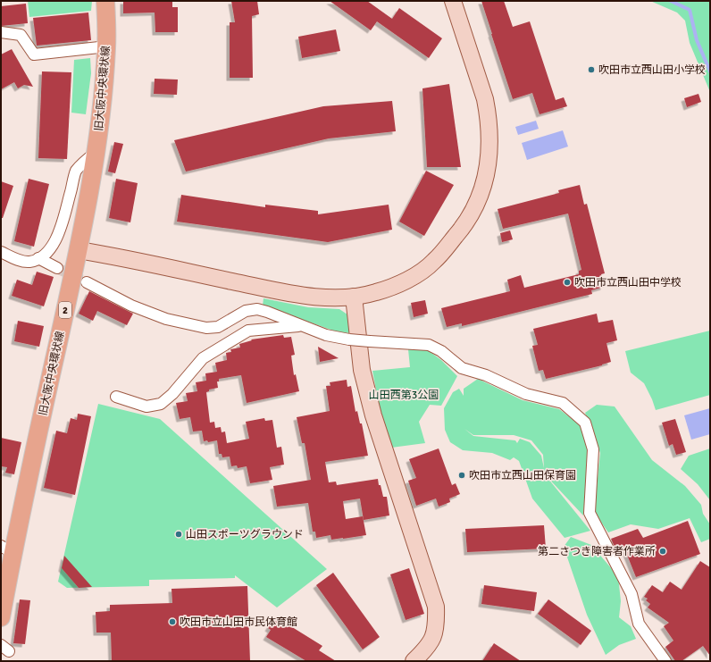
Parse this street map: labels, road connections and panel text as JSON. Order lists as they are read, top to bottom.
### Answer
{
  "streets": {
    "main road": ["旧大阪中央環状線", "2"]
  },
  "parks": ["山田西第3公園"],
  "places": [
    "吹田市立西山田小学校",
    "吹田市立西山田中学校",
    "吹田市立西山田保育園",
    "山田スポーツグラウンド",
    "第二さつき障害者作業所",
    "吹田市立山田市民体育館"
  ]
}
